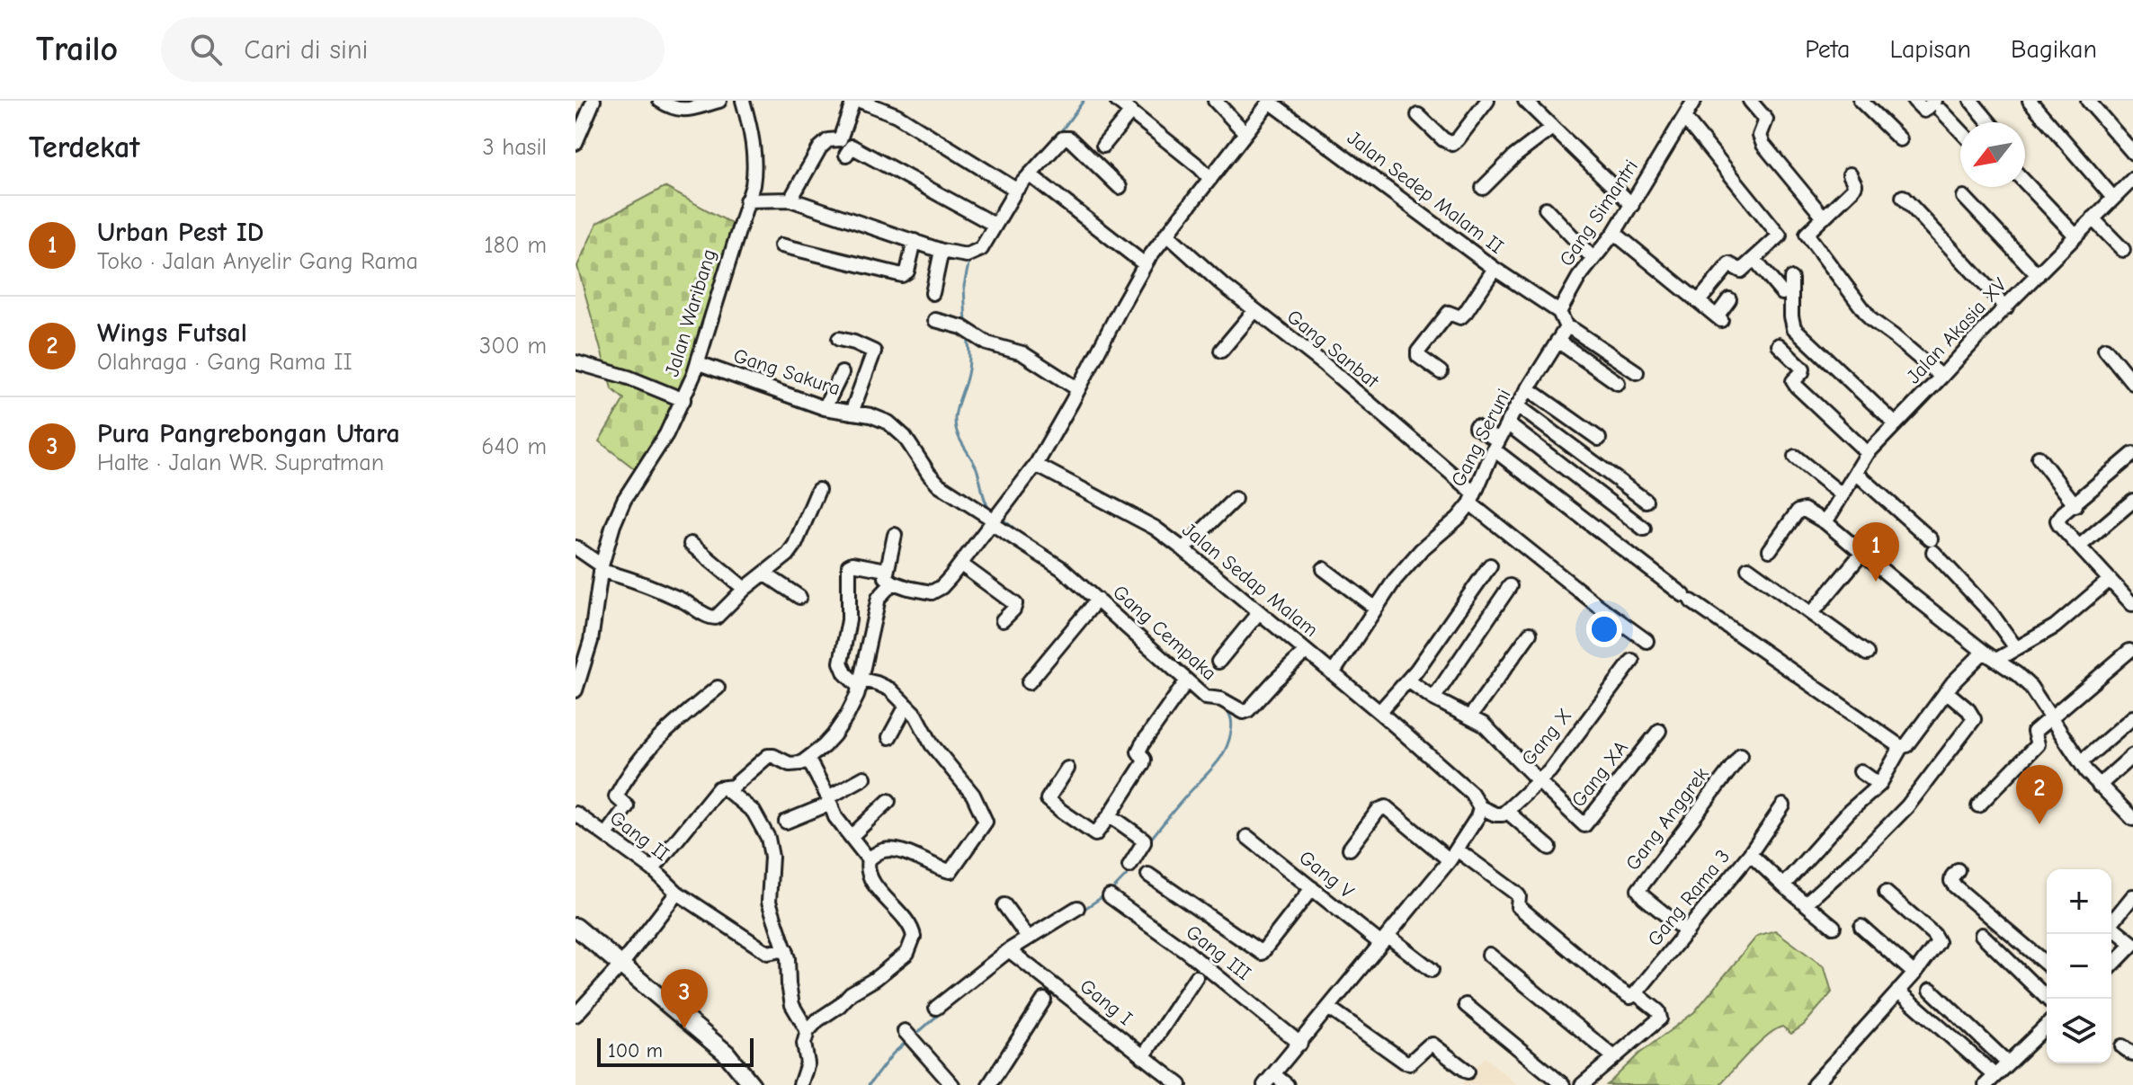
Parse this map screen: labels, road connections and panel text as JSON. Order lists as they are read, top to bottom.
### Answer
{
  "streets": {
    "street": [
      "Jalan Sedep Malam II",
      "Gang Simantri",
      "Jalan Waribang",
      "Jalan Akasia XV",
      "Gang Sanbat",
      "Gang Sakura",
      "Gang Seruni",
      "Jalan Sedap Malam",
      "Gang Cempaka",
      "Gang X",
      "Gang XA",
      "Gang Anggrek",
      "Gang II",
      "Gang V",
      "Gang Rama 3",
      "Gang III",
      "Gang I"
    ]
  },
  "crossings": [
    ["Jalan Sedep Malam II", "Gang Simantri"],
    ["Jalan Waribang", "Gang Sakura"],
    ["Gang Sanbat", "Gang Seruni"],
    ["Gang Sakura", "Gang Cempaka"],
    ["Gang Seruni", "Jalan Sedap Malam"],
    ["Jalan Sedap Malam", "Gang Cempaka"],
    ["Gang X", "Gang XA"],
    ["Gang Anggrek", "Gang Rama 3"]
  ],
  "scale_bar": "100 m",
  "north": "bottom left",
  "page": {
    "header": "Trailo",
    "search": "Cari di sini",
    "nav": ["Peta", "Lapisan", "Bagikan"],
    "heading": ["Terdekat", "3 hasil"],
    "list": [
      {
        "mark": "1",
        "name": "Urban Pest ID",
        "note": "Toko · Jalan Anyelir Gang Rama",
        "value": "180 m"
      },
      {
        "mark": "2",
        "name": "Wings Futsal",
        "note": "Olahraga · Gang Rama II",
        "value": "300 m"
      },
      {
        "mark": "3",
        "name": "Pura Pangrebongan Utara",
        "note": "Halte · Jalan WR. Supratman",
        "value": "640 m"
      }
    ],
    "pins": ["1", "2", "3"],
    "map_buttons": ["+", "−"],
    "scale": "100 m"
  }
}
